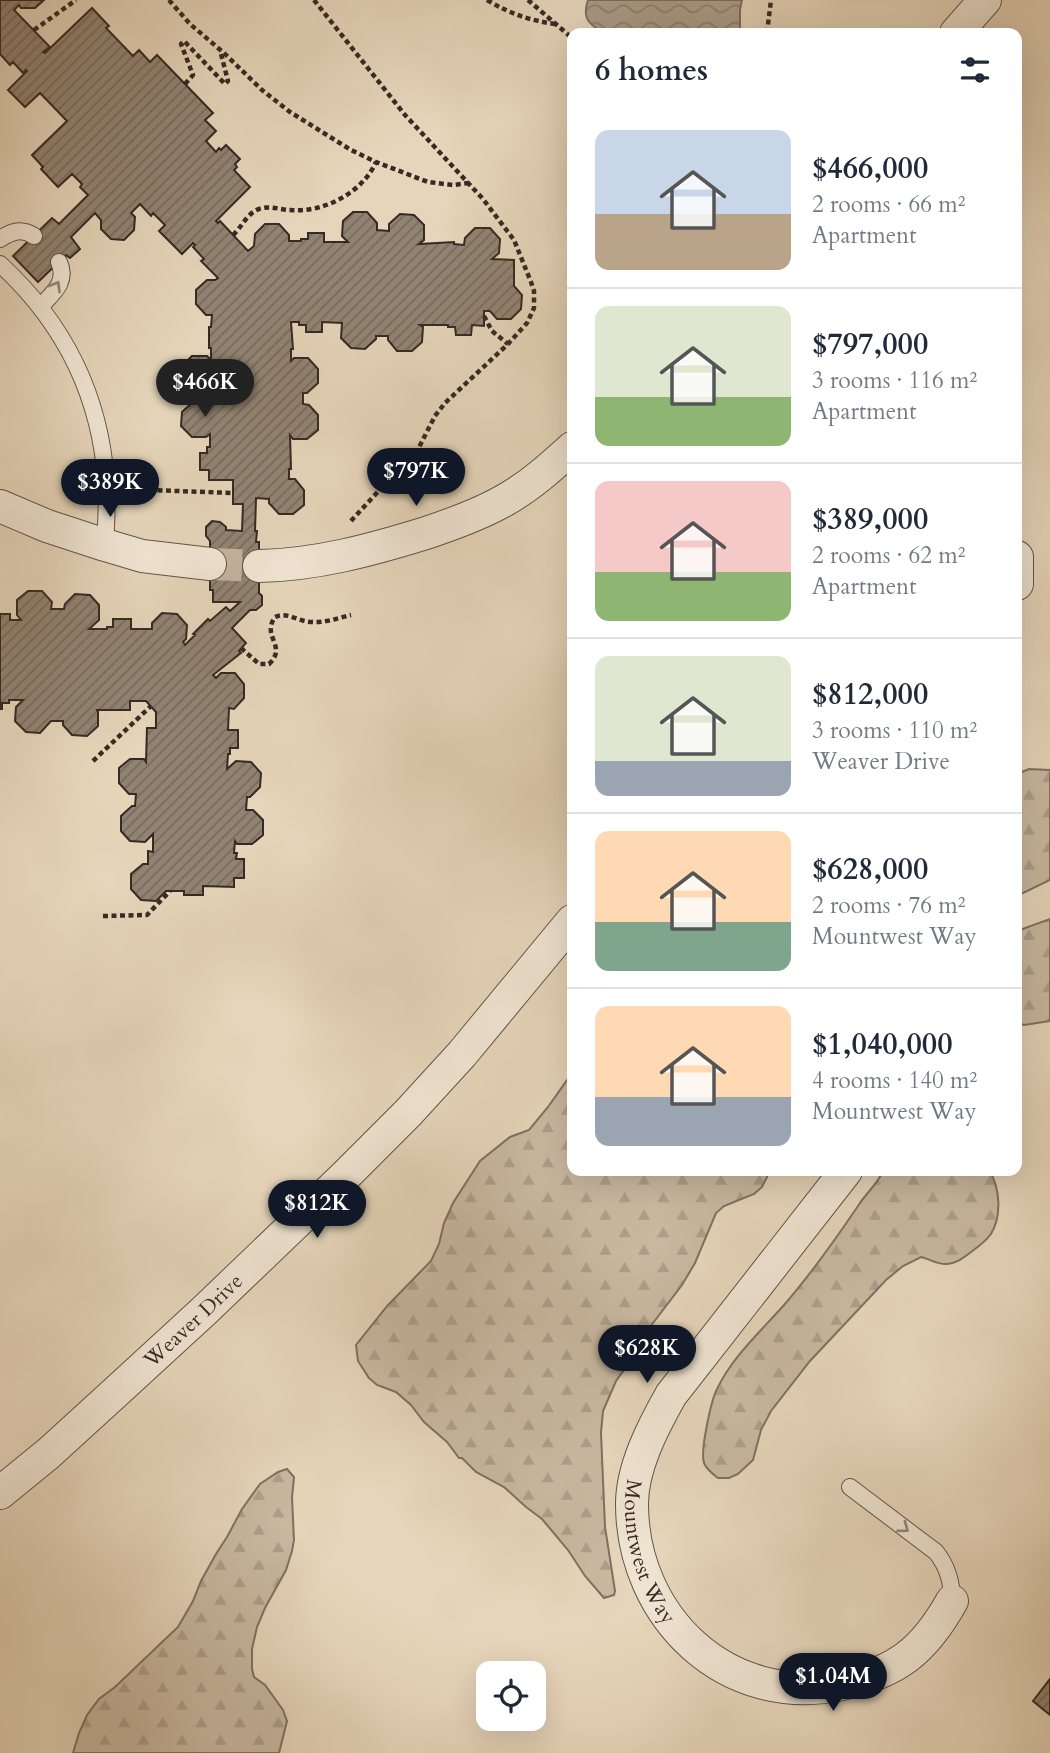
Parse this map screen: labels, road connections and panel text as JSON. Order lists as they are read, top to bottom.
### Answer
{
  "streets": {
    "street": ["Weaver Drive", "Mountwest Way"]
  },
  "page": {
    "heading": "6 homes",
    "list": [
      {
        "name": "$466,000",
        "note": "2 rooms · 66 m² · Apartment"
      },
      {
        "name": "$797,000",
        "note": "3 rooms · 116 m² · Apartment"
      },
      {
        "name": "$389,000",
        "note": "2 rooms · 62 m² · Apartment"
      },
      {
        "name": "$812,000",
        "note": "3 rooms · 110 m² · Weaver Drive"
      },
      {
        "name": "$628,000",
        "note": "2 rooms · 76 m² · Mountwest Way"
      },
      {
        "name": "$1,040,000",
        "note": "4 rooms · 140 m² · Mountwest Way"
      }
    ],
    "price": [
      "$466K",
      "$797K",
      "$389K",
      "$812K",
      "$628K",
      "$1.04M"
    ]
  }
}
